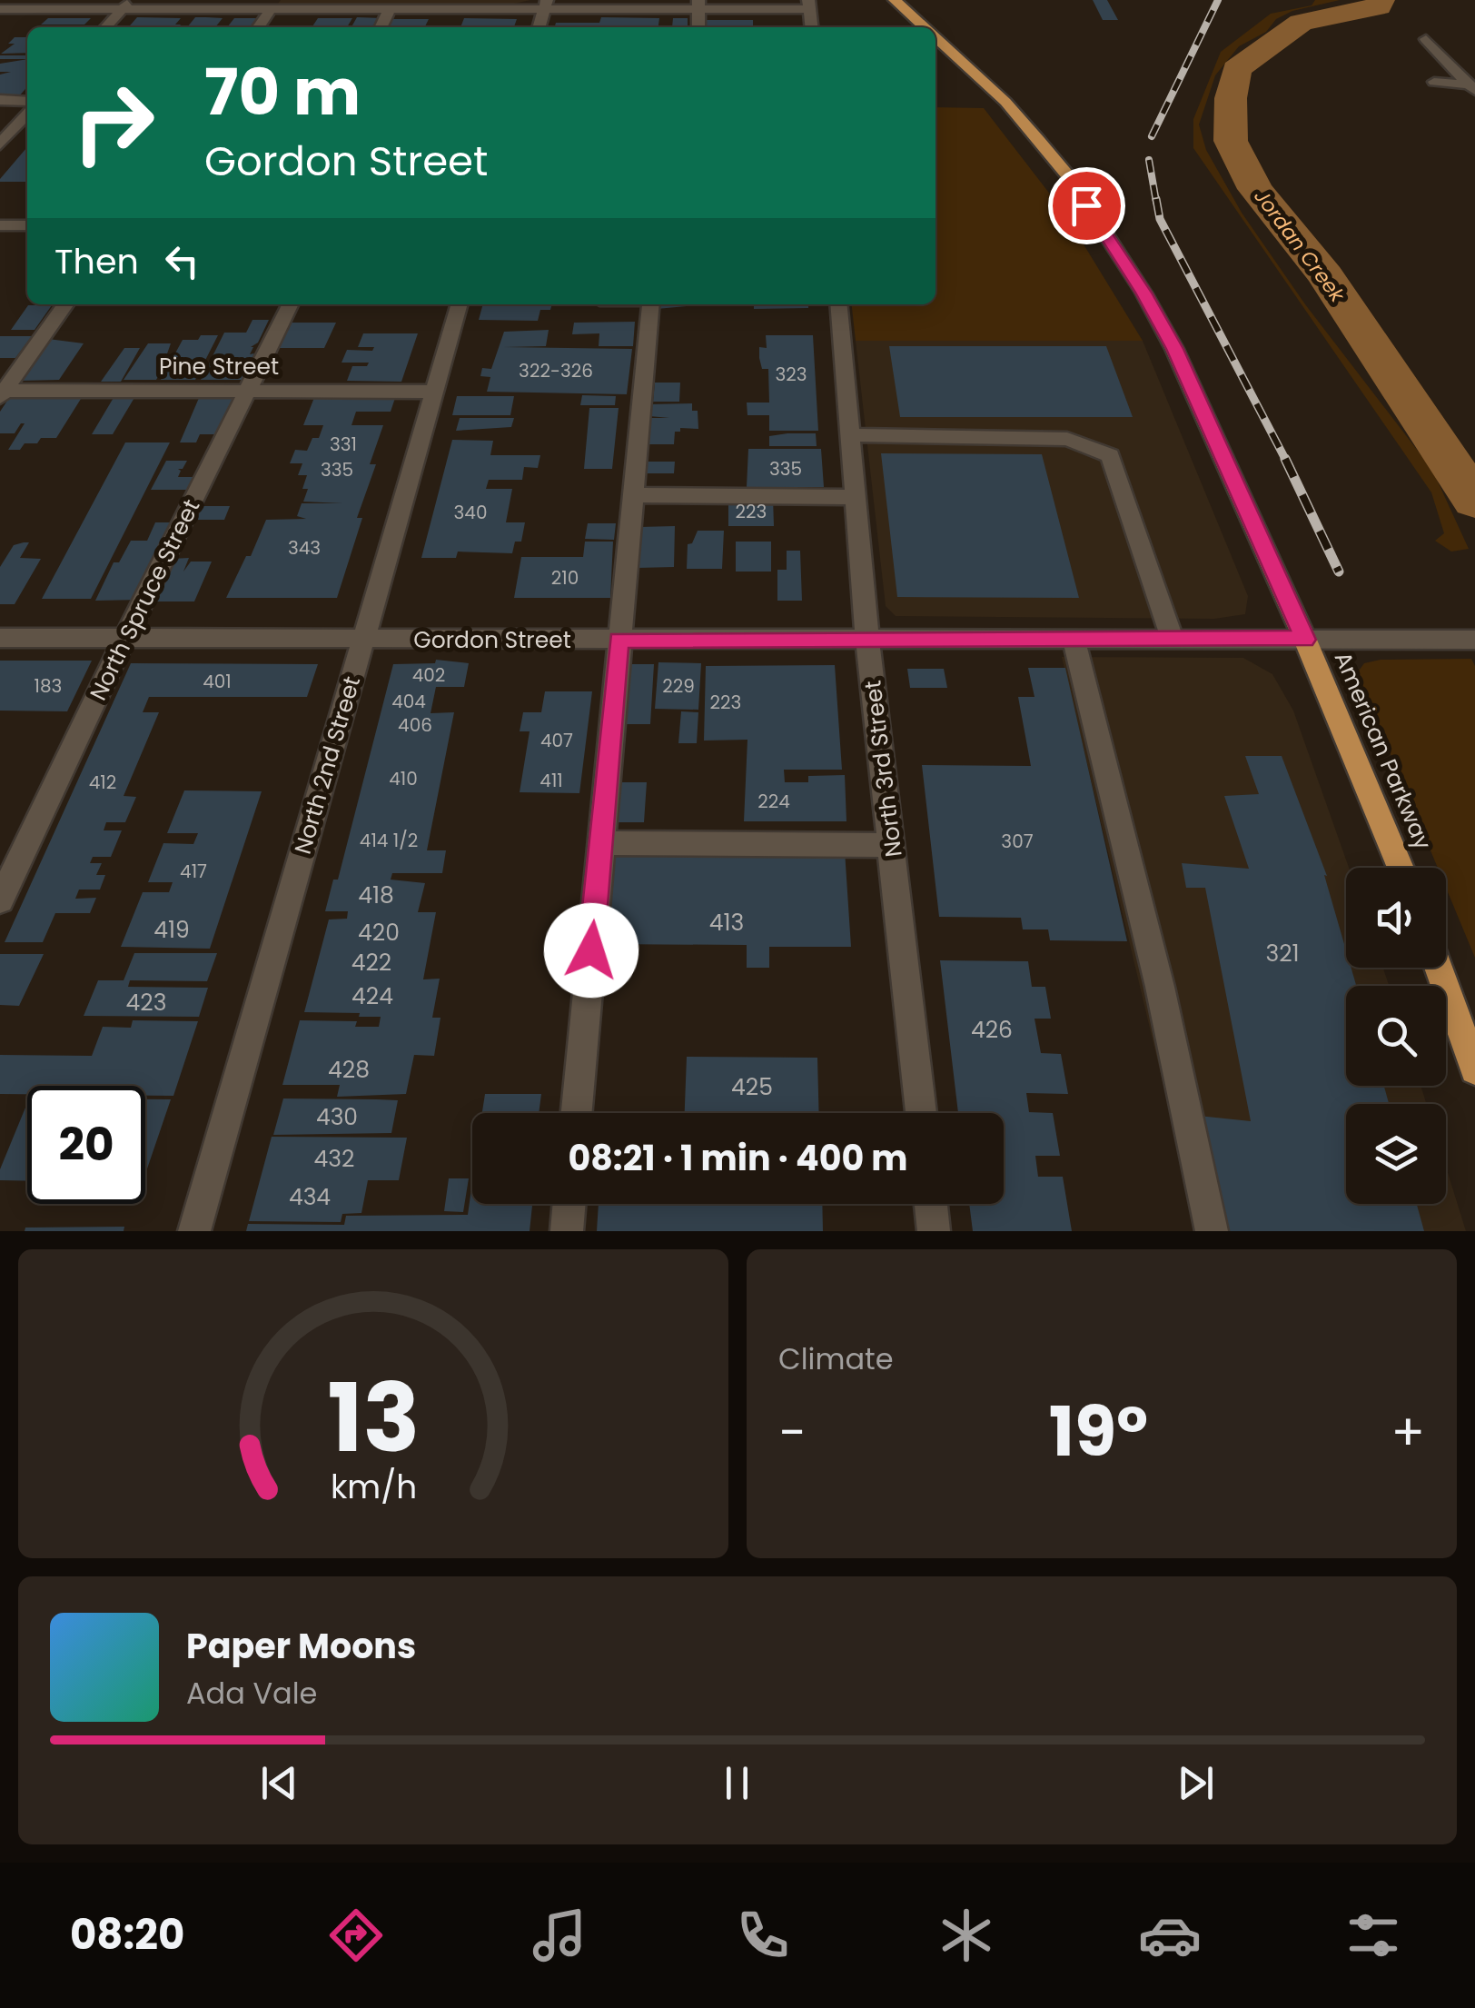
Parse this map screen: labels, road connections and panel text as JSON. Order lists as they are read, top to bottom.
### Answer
{
  "streets": {
    "main road": ["American Parkway"],
    "street": [
      "Pine Street",
      "North Spruce Street",
      "Gordon Street",
      "North 2nd Street",
      "North 3rd Street"
    ]
  },
  "crossings": [
    ["Pine Street", "North Spruce Street"],
    ["Pine Street", "North 2nd Street"],
    ["North Spruce Street", "Gordon Street"],
    ["Gordon Street", "American Parkway"],
    ["Gordon Street", "North 2nd Street"],
    ["Gordon Street", "North 3rd Street"]
  ],
  "water": ["Jordan Creek"],
  "house_numbers": [
    "322-326",
    "323",
    "331",
    "335",
    "335",
    "223",
    "340",
    "343",
    "210",
    "402",
    "401",
    "183",
    "229",
    "404",
    "223",
    "406",
    "407",
    "410",
    "411",
    "412",
    "224",
    "414 1/2",
    "307",
    "417",
    "418",
    "413",
    "419",
    "420",
    "321",
    "422",
    "424",
    "423",
    "426",
    "428",
    "425",
    "430",
    "432",
    "434"
  ],
  "page": {
    "turn": ["70 m", "Gordon Street"],
    "then": "Then",
    "limit": "20",
    "trip": "08:21 · 1 min · 400 m",
    "tile": "Climate",
    "heat": ["−", "19°", "+"],
    "song": ["Paper Moons", "Ada Vale"],
    "tabs": "08:20",
    "gauge": ["13", "km/h"]
  }
}
